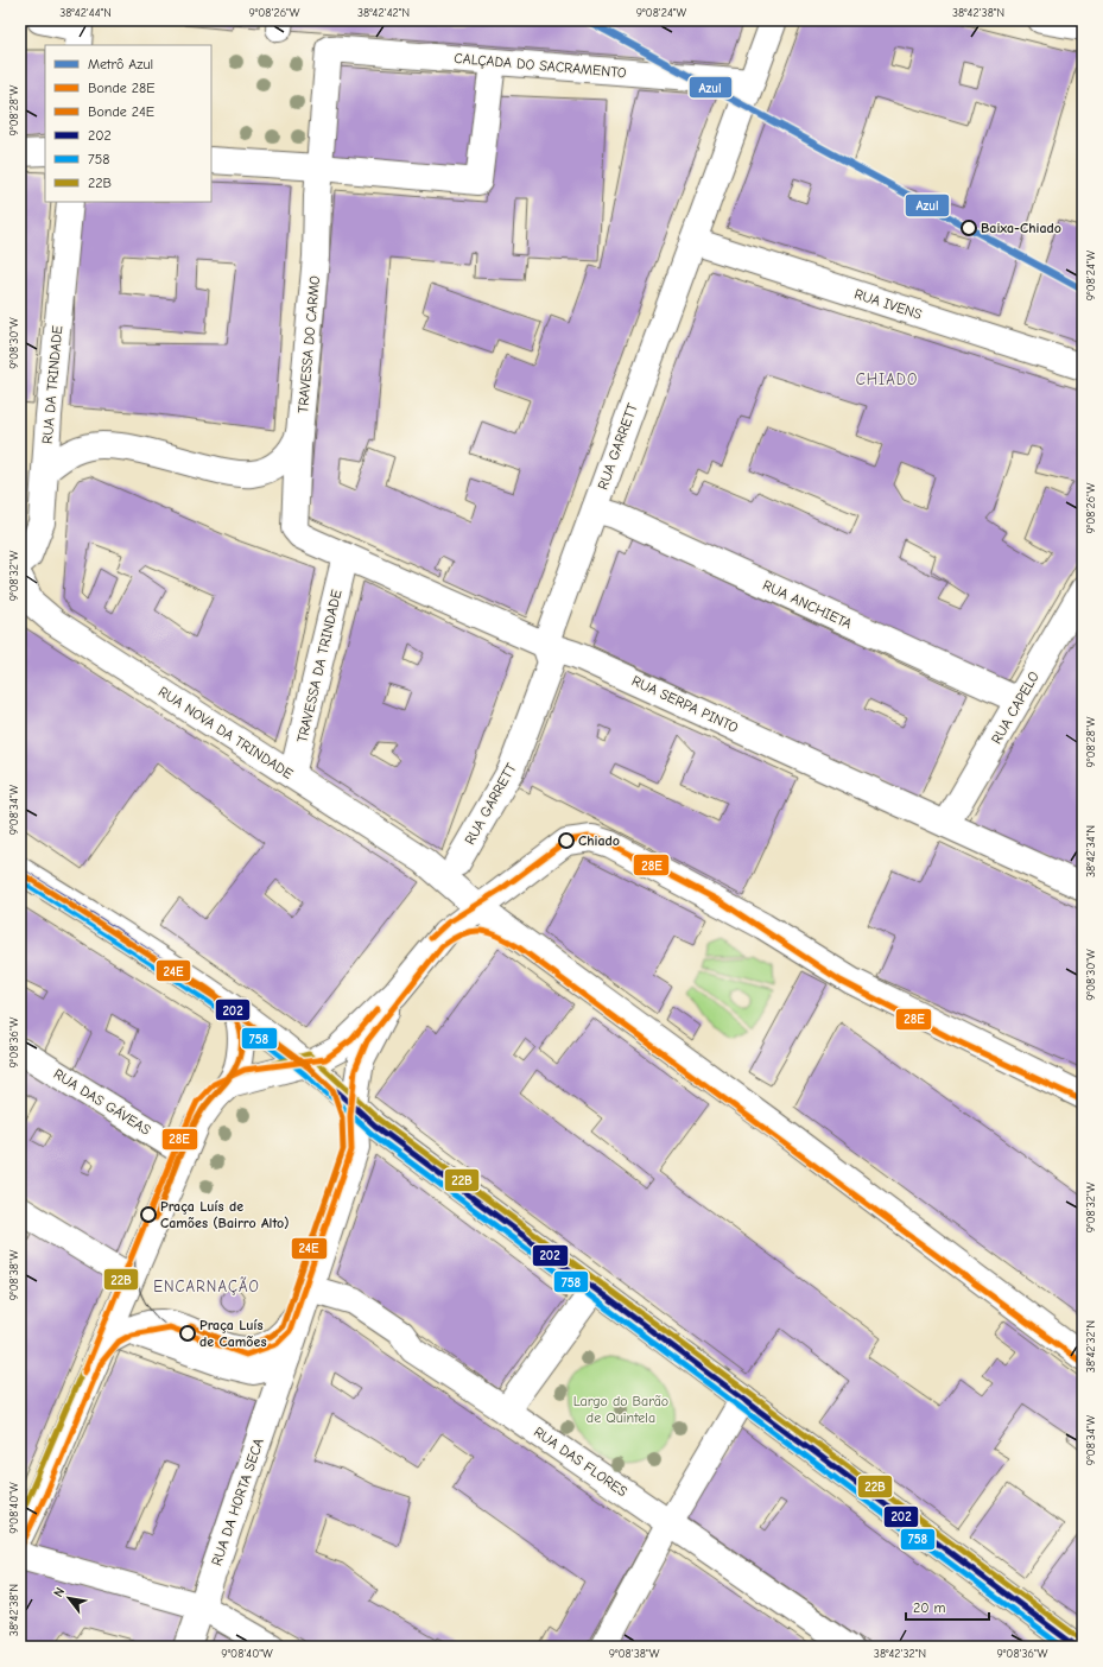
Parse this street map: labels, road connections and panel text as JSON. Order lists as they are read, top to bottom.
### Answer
{
  "streets": {
    "street": [
      "CALÇADA DO SACRAMENTO",
      "RUA IVENS",
      "TRAVESSA DO CARMO",
      "RUA DA TRINDADE",
      "RUA GARRETT",
      "RUA ANCHIETA",
      "TRAVESSA DA TRINDADE",
      "RUA SERPA PINTO",
      "RUA CAPELO",
      "RUA NOVA DA TRINDADE",
      "RUA DAS GÁVEAS",
      "RUA DAS FLORES",
      "RUA DA HORTA SECA"
    ]
  },
  "crossings": [
    ["CALÇADA DO SACRAMENTO", "TRAVESSA DO CARMO"],
    ["CALÇADA DO SACRAMENTO", "RUA GARRETT"],
    ["RUA IVENS", "RUA GARRETT"],
    ["TRAVESSA DO CARMO", "RUA SERPA PINTO"],
    ["RUA GARRETT", "RUA ANCHIETA"],
    ["RUA GARRETT", "RUA SERPA PINTO"],
    ["RUA GARRETT", "RUA NOVA DA TRINDADE"],
    ["RUA ANCHIETA", "RUA CAPELO"],
    ["TRAVESSA DA TRINDADE", "RUA SERPA PINTO"],
    ["TRAVESSA DA TRINDADE", "RUA NOVA DA TRINDADE"],
    ["RUA SERPA PINTO", "RUA CAPELO"]
  ],
  "districts": ["CHIADO", "ENCARNAÇÃO"],
  "parks": ["Largo do Barão de Quintela"],
  "places": [
    "Baixa-Chiado",
    "Chiado",
    "Praça Luís de Camões (Bairro Alto)",
    "Praça Luís de Camões"
  ],
  "lines": [
    "metro line Azul",
    "tram line 28E",
    "transit line 202",
    "tram line 24E",
    "transit line 758",
    "transit line 22B"
  ],
  "legend": [
    "Metrô Azul",
    "Bonde 28E",
    "Bonde 24E",
    "202",
    "758",
    "22B"
  ],
  "scale_bar": "20 m",
  "north": "top left",
  "coordinates": [
    "38°42'44\"N",
    "9°08'26\"W",
    "38°42'42\"N",
    "9°08'24\"W",
    "38°42'38\"N",
    "9°08'28\"W",
    "9°08'30\"W",
    "9°08'32\"W",
    "9°08'34\"W",
    "38°42'34\"N",
    "9°08'36\"W",
    "9°08'38\"W",
    "38°42'32\"N",
    "9°08'40\"W"
  ]
}
